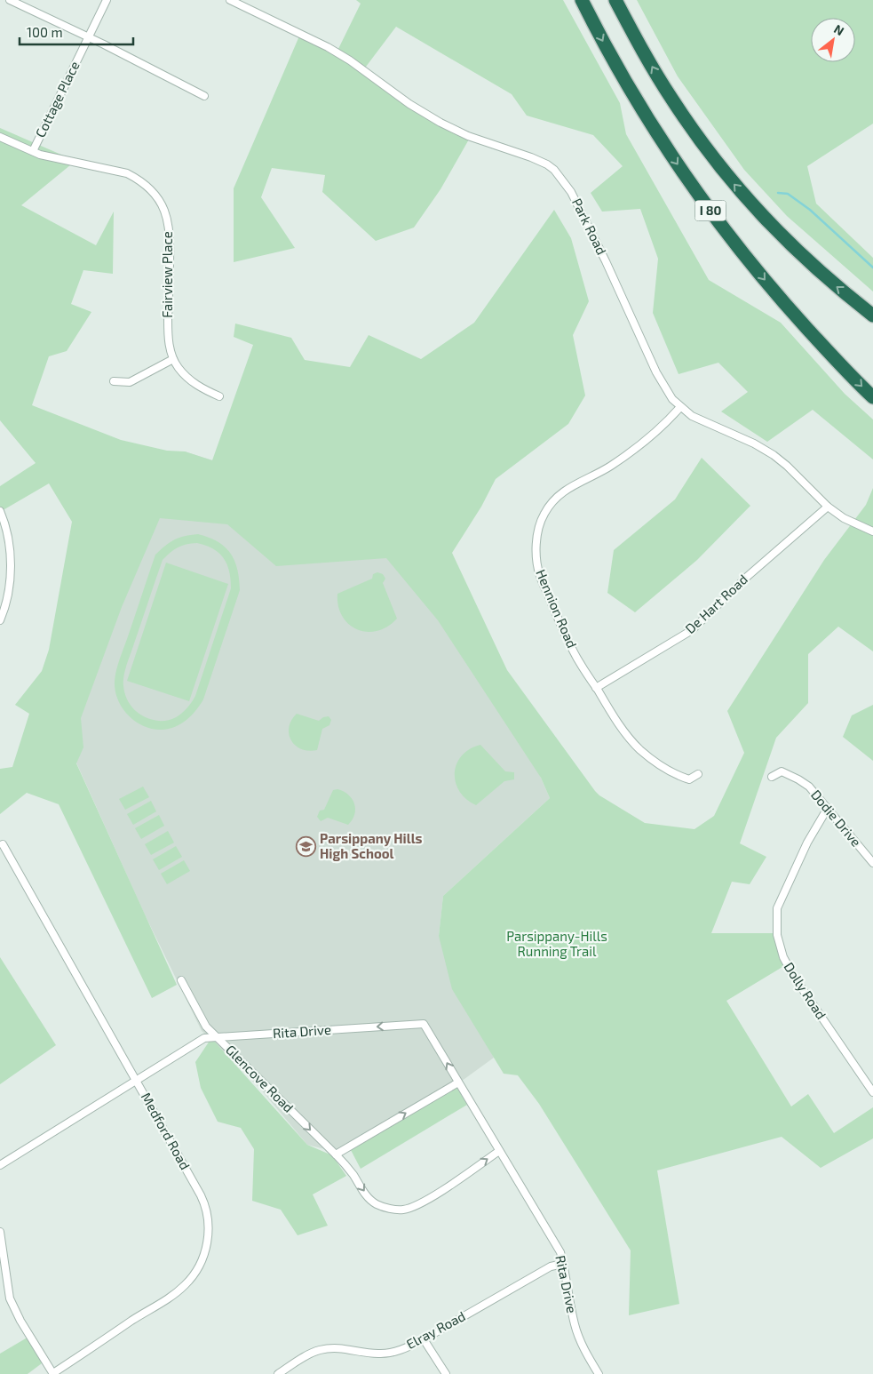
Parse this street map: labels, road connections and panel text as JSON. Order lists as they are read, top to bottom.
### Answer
{
  "streets": {
    "highway": ["I 80"],
    "street": [
      "Cottage Place",
      "Park Road",
      "Fairview Place",
      "De Hart Road",
      "Hennion Road",
      "Dodie Drive",
      "Dolly Road",
      "Rita Drive",
      "Glencove Road",
      "Medford Road",
      "Elray Road"
    ]
  },
  "crossings": [
    ["Cottage Place", "Fairview Place"],
    ["Park Road", "De Hart Road"],
    ["Park Road", "Hennion Road"],
    ["De Hart Road", "Hennion Road"],
    ["Dodie Drive", "Dolly Road"],
    ["Rita Drive", "Glencove Road"],
    ["Rita Drive", "Elray Road"],
    ["Glencove Road", "Medford Road"]
  ],
  "one_way": ["Rita Drive", "Glencove Road"],
  "parks": ["Parsippany-Hills Running Trail"],
  "places": {
    "school or university": ["Parsippany Hills High School"]
  },
  "scale_bar": "100 m",
  "north": "top right"
}
